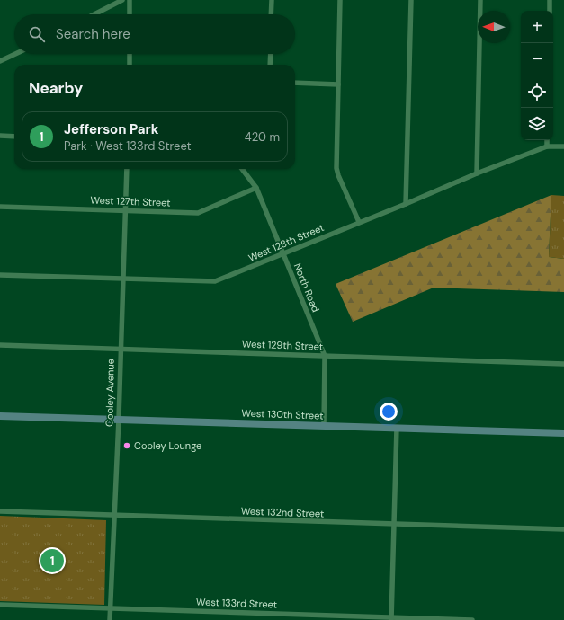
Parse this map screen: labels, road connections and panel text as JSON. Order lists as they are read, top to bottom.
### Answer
{
  "streets": {
    "main road": ["West 130th Street"],
    "street": [
      "West 127th Street",
      "West 128th Street",
      "North Road",
      "West 129th Street",
      "Cooley Avenue",
      "West 132nd Street",
      "West 133rd Street"
    ]
  },
  "crossings": [
    ["West 127th Street", "North Road"],
    ["West 127th Street", "Cooley Avenue"],
    ["West 128th Street", "North Road"],
    ["West 128th Street", "Cooley Avenue"],
    ["North Road", "West 129th Street"],
    ["North Road", "West 130th Street"],
    ["West 129th Street", "Cooley Avenue"],
    ["Cooley Avenue", "West 130th Street"],
    ["Cooley Avenue", "West 132nd Street"],
    ["Cooley Avenue", "West 133rd Street"]
  ],
  "places": ["Cooley Lounge"],
  "north": "left",
  "page": {
    "map_buttons": ["+", "−"],
    "search": "Search here",
    "heading": "Nearby",
    "list": [
      {
        "mark": "1",
        "name": "Jefferson Park",
        "note": "Park · West 133rd Street",
        "value": "420 m"
      }
    ],
    "pins": "1"
  }
}
